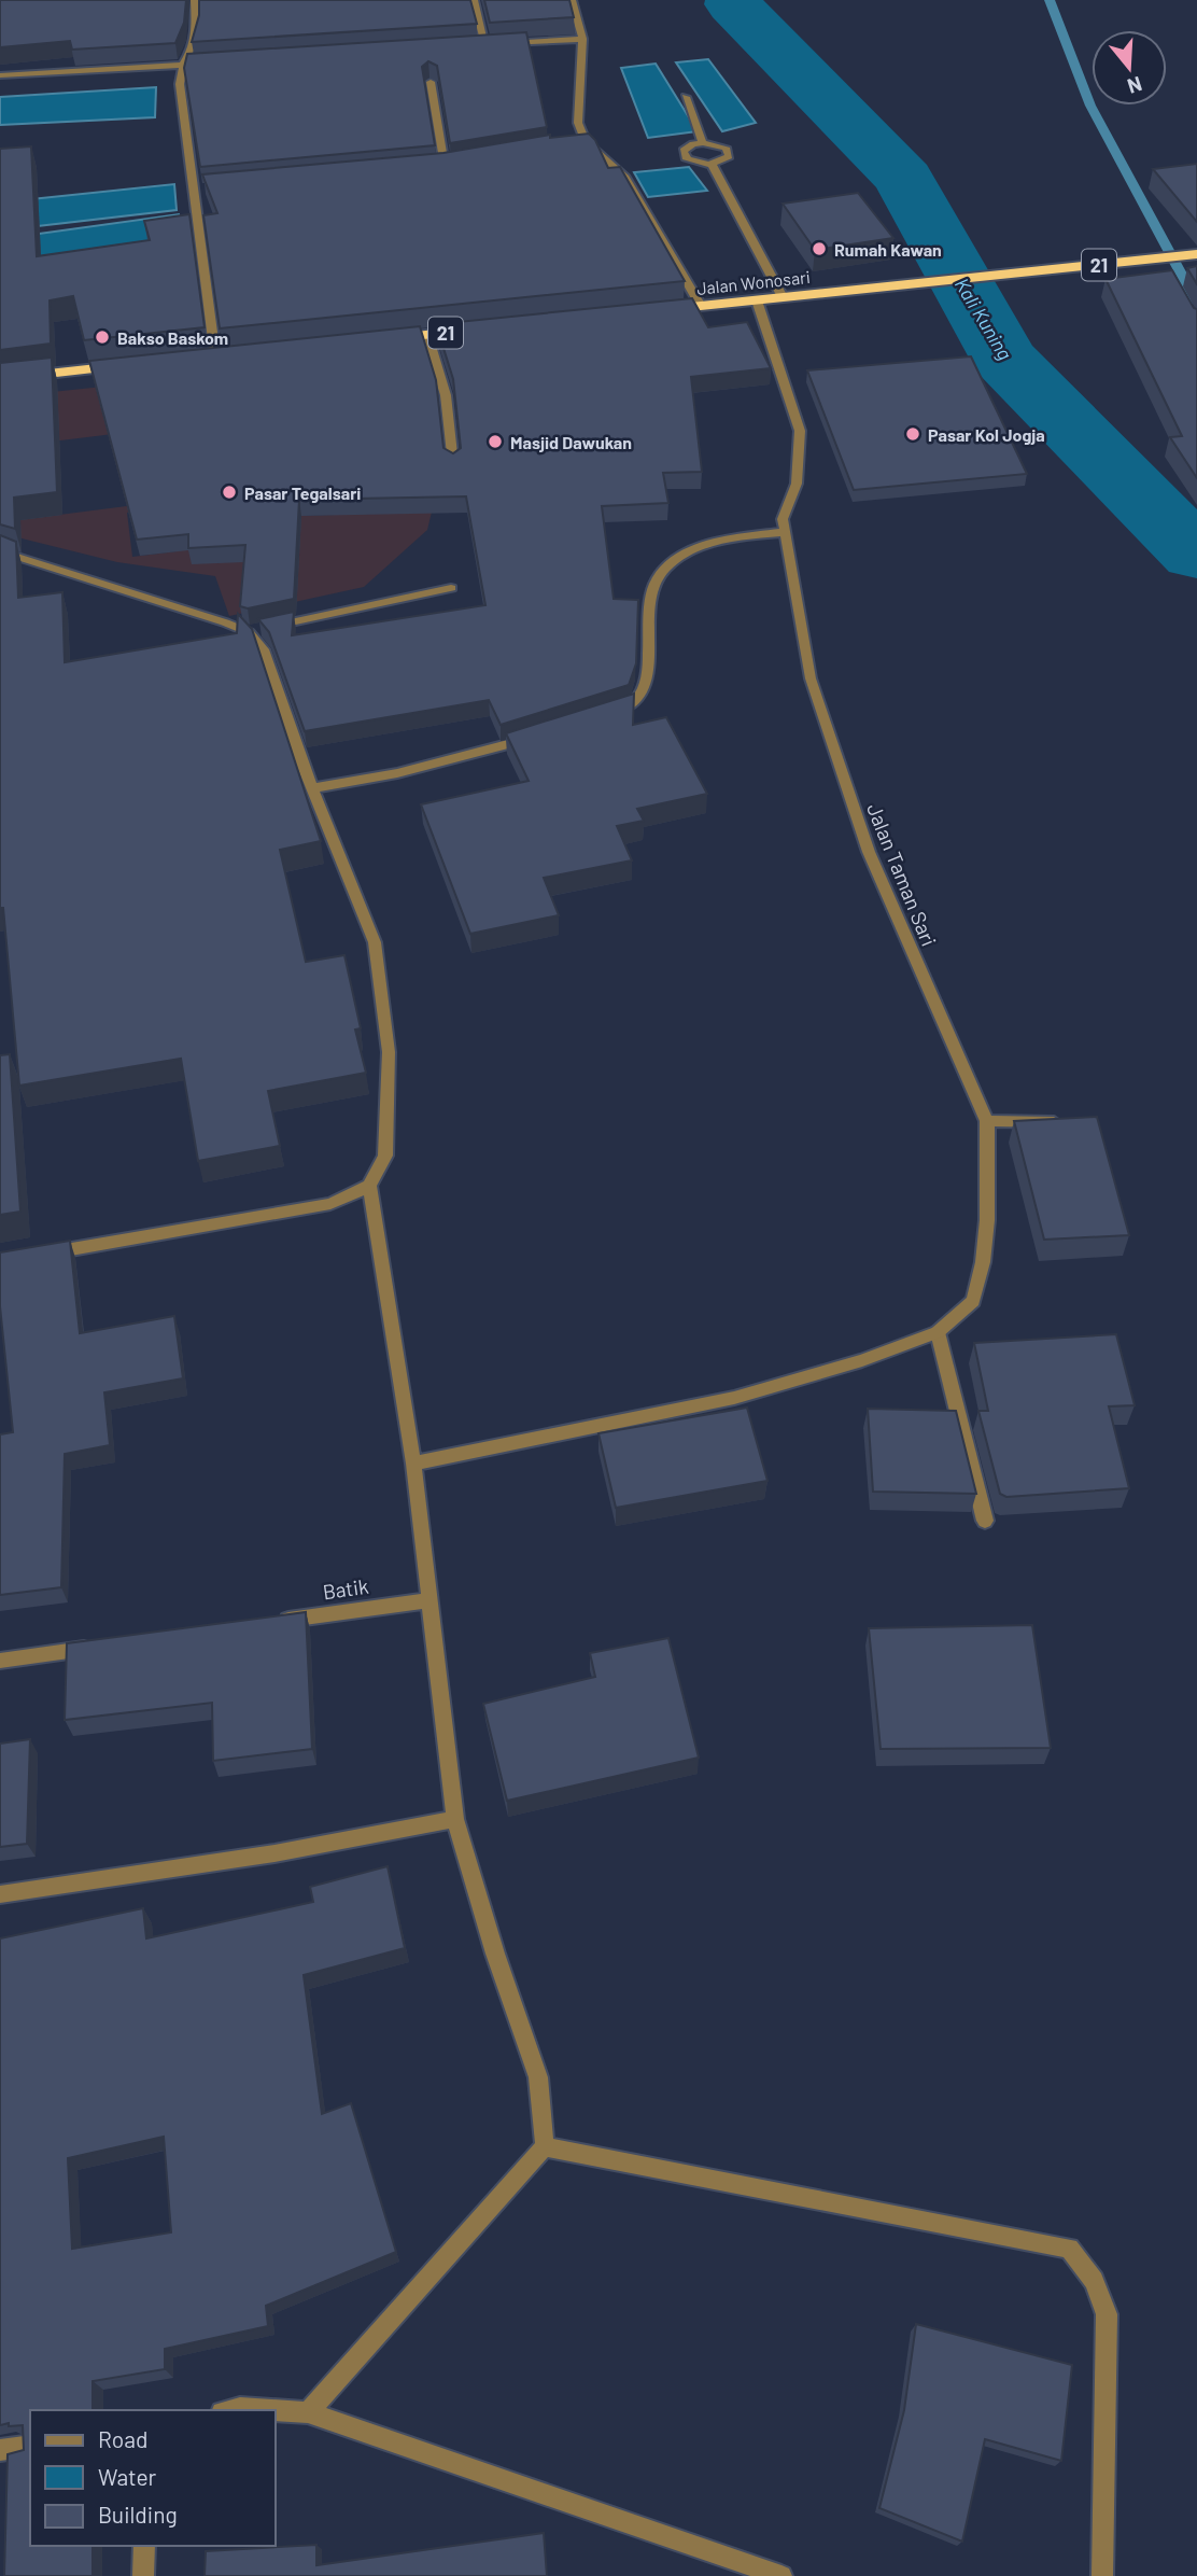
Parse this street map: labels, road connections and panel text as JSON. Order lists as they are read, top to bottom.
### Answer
{
  "streets": {
    "highway": ["21", "Jalan Wonosari"],
    "street": ["Jalan Taman Sari", "Batik"]
  },
  "crossings": [
    ["Jalan Wonosari", "Jalan Taman Sari"]
  ],
  "water": ["Kali Kuning"],
  "places": [
    "Rumah Kawan",
    "Bakso Baskom",
    "Pasar Kol Jogja",
    "Masjid Dawukan",
    "Pasar Tegalsari"
  ],
  "legend": ["Road", "Water", "Building"],
  "north": "bottom"
}
